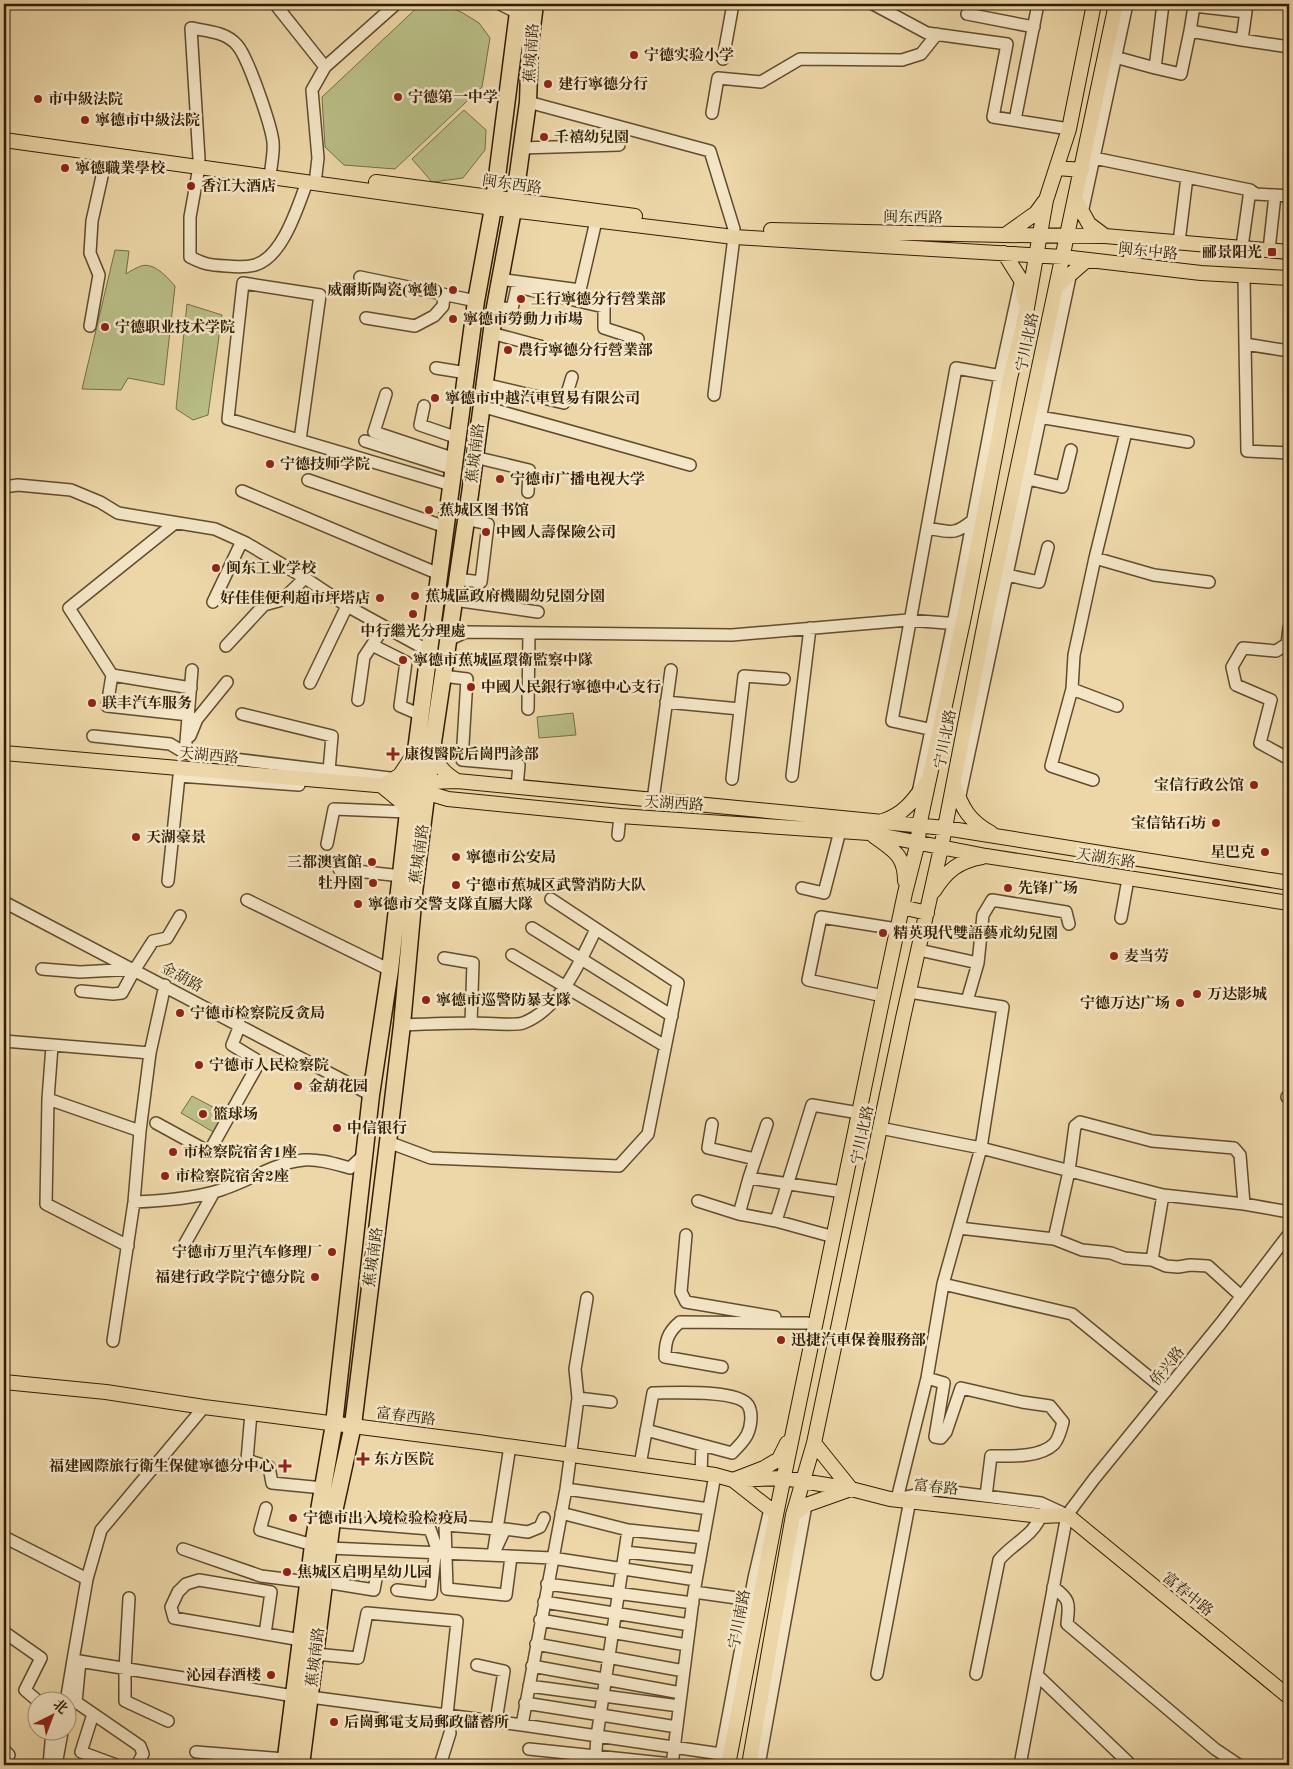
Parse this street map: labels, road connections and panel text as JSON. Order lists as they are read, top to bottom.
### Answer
{
  "streets": {
    "highway": ["蕉城南路"],
    "main road": [
      "闽东西路",
      "闽东中路",
      "宁川北路",
      "天湖西路",
      "天湖东路",
      "富春西路",
      "富春路",
      "富春中路",
      "宁川南路"
    ],
    "street": ["金葫路", "侨兴路"]
  },
  "crossings": [
    ["蕉城南路", "闽东西路"],
    ["蕉城南路", "天湖西路"],
    ["蕉城南路", "金葫路"],
    ["蕉城南路", "富春西路"],
    ["闽东西路", "闽东中路"],
    ["闽东中路", "宁川北路"],
    ["宁川北路", "天湖西路"],
    ["宁川北路", "天湖东路"],
    ["宁川北路", "富春西路"],
    ["宁川北路", "富春路"],
    ["宁川北路", "宁川南路"],
    ["天湖西路", "天湖东路"],
    ["侨兴路", "富春路"],
    ["侨兴路", "富春中路"],
    ["富春西路", "富春路"],
    ["富春西路", "宁川南路"],
    ["富春路", "富春中路"]
  ],
  "places": {
    "other": [
      "宁德实验小学",
      "建行寧德分行",
      "宁德第一中学",
      "市中級法院",
      "寧德市中級法院",
      "千禧幼兒園",
      "寧德職業學校",
      "香江大酒店",
      "威爾斯陶瓷(寧德)",
      "工行寧德分行營業部",
      "寧德市勞動力市場",
      "宁德职业技术学院",
      "農行寧德分行營業部",
      "寧德市中越汽車貿易有限公司",
      "宁德技师学院",
      "宁德市广播电视大学",
      "蕉城区图书馆",
      "中國人壽保險公司",
      "闽东工业学校",
      "蕉城區政府機關幼兒園分園",
      "好佳佳便利超市坪塔店",
      "中行繼光分理處",
      "寧德市蕉城區環衛監察中隊",
      "中國人民銀行寧德中心支行",
      "联丰汽车服务",
      "宝信行政公馆",
      "宝信钻石坊",
      "天湖豪景",
      "星巴克",
      "寧德市公安局",
      "三都澳賓館",
      "牡丹園",
      "宁德市蕉城区武警消防大队",
      "先锋广场",
      "寧德市交警支隊直屬大隊",
      "精英現代雙語藝朮幼兒園",
      "麦当劳",
      "万达影城",
      "寧德市巡警防暴支隊",
      "宁德万达广场",
      "宁德市检察院反贪局",
      "宁德市人民检察院",
      "金葫花园",
      "篮球场",
      "中信银行",
      "市检察院宿舍1座",
      "市检察院宿舍2座",
      "宁德市万里汽车修理厂",
      "福建行政学院宁德分院",
      "迅捷汽車保養服務部",
      "宁德市出入境检验检疫局",
      "焦城区启明星幼儿园",
      "沁园春酒楼",
      "后崗郵電支局郵政儲蓄所"
    ],
    "transit": ["郦景阳光"],
    "health": ["康復醫院后崗門診部", "东方医院", "福建國際旅行衛生保健寧德分中心"]
  },
  "north": "top right"
}
